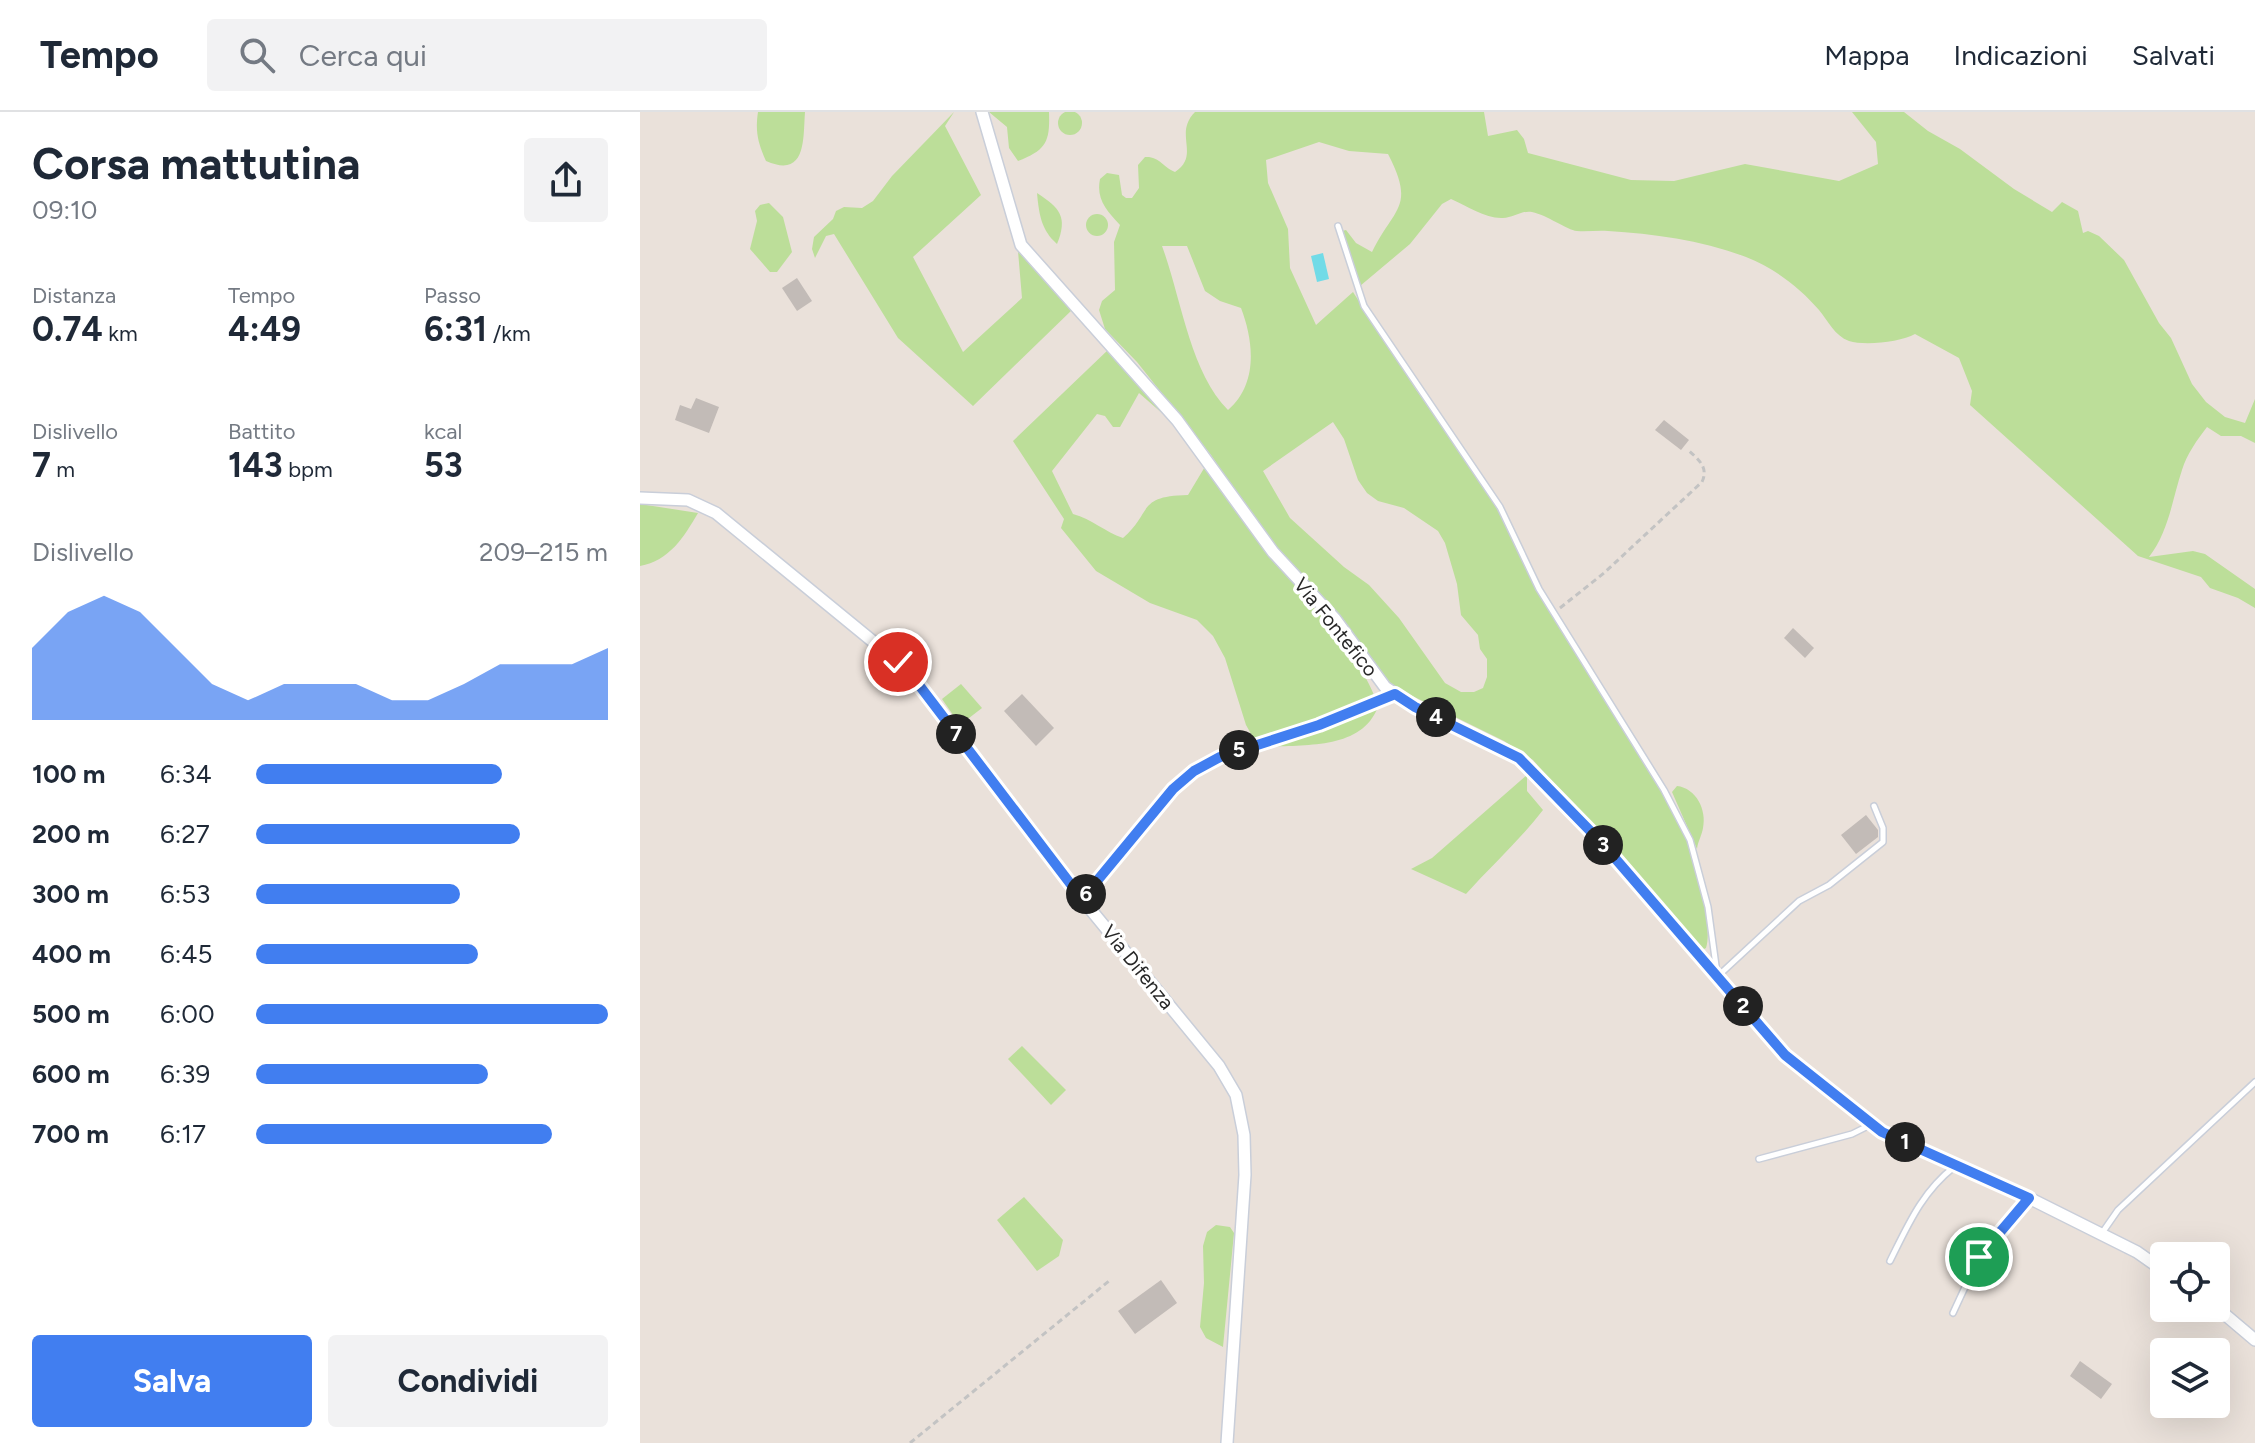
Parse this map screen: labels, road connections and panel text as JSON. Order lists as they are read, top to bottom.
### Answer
{
  "streets": {
    "street": ["Via Fontefico", "Via Difenza"]
  },
  "page": {
    "header": "Tempo",
    "search": "Cerca qui",
    "nav": ["Mappa", "Indicazioni", "Salvati"],
    "heading": ["Corsa mattutina", "09:10"],
    "stats": [
      ["Distanza", "0.74 km"],
      ["Tempo", "4:49"],
      ["Passo", "6:31 /km"],
      ["Dislivello", "7 m"],
      ["Battito", "143 bpm"],
      ["kcal", "53"]
    ],
    "chart": ["Dislivello", "209–215 m"],
    "pins": [
      "4",
      "7",
      "5",
      "3",
      "6",
      "2",
      "1"
    ],
    "list": [
      {
        "name": "100 m",
        "note": "6:34"
      },
      {
        "name": "200 m",
        "note": "6:27"
      },
      {
        "name": "300 m",
        "note": "6:53"
      },
      {
        "name": "400 m",
        "note": "6:45"
      },
      {
        "name": "500 m",
        "note": "6:00"
      },
      {
        "name": "600 m",
        "note": "6:39"
      },
      {
        "name": "700 m",
        "note": "6:17"
      }
    ],
    "buttons": ["Salva", "Condividi"]
  }
}
